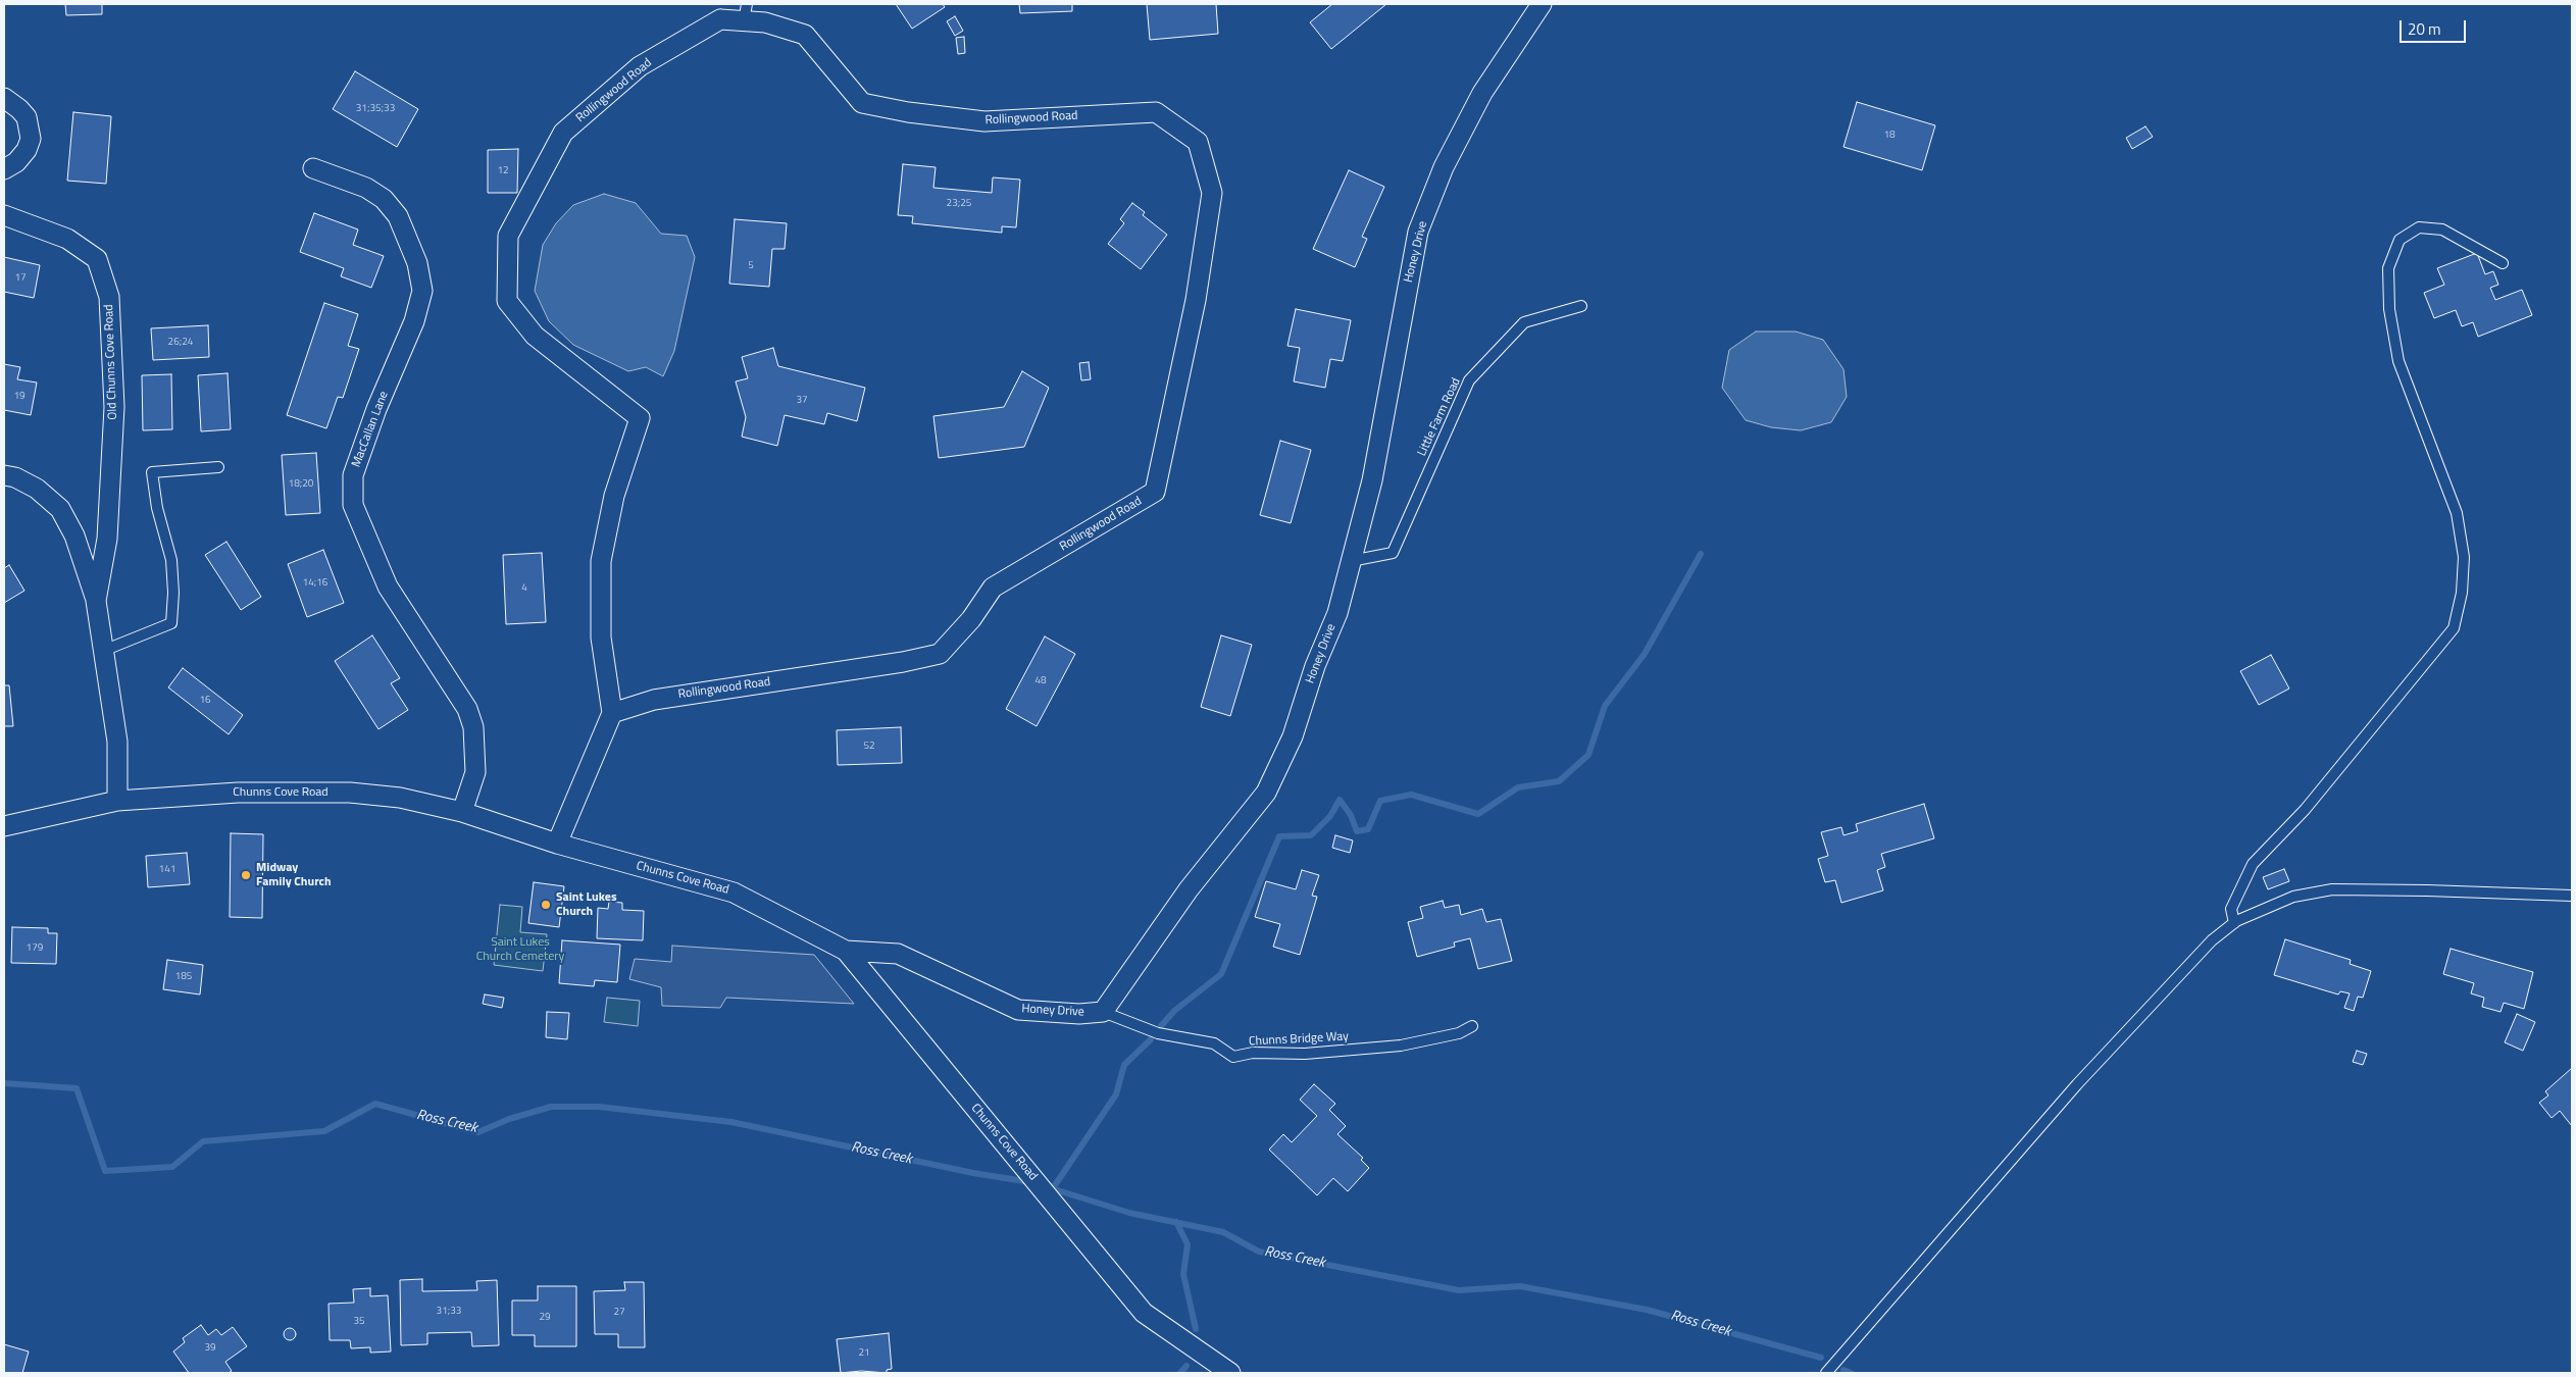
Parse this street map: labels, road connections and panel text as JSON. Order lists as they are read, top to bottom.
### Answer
{
  "streets": {
    "street": [
      "Rollingwood Road",
      "Honey Drive",
      "Old Chunns Cove Road",
      "MacCallan Lane",
      "Chunns Cove Road"
    ],
    "lane": ["Little Farm Road", "Chunns Bridge Way"]
  },
  "crossings": [
    ["Honey Drive", "Little Farm Road"],
    ["Honey Drive", "Chunns Cove Road"],
    ["Honey Drive", "Chunns Bridge Way"],
    ["Old Chunns Cove Road", "Chunns Cove Road"],
    ["MacCallan Lane", "Chunns Cove Road"]
  ],
  "water": ["Ross Creek"],
  "parks": ["Saint Lukes Church Cemetery"],
  "places": ["Midway Family Church", "Saint Lukes Church"],
  "house_numbers": [
    "31;35;33",
    "18",
    "12",
    "23;25",
    "5",
    "17",
    "26;24",
    "19",
    "37",
    "18;20",
    "14;16",
    "4",
    "48",
    "16",
    "52",
    "141",
    "179",
    "185",
    "31;33",
    "27",
    "29",
    "35",
    "39",
    "21"
  ],
  "scale_bar": "20 m"
}
